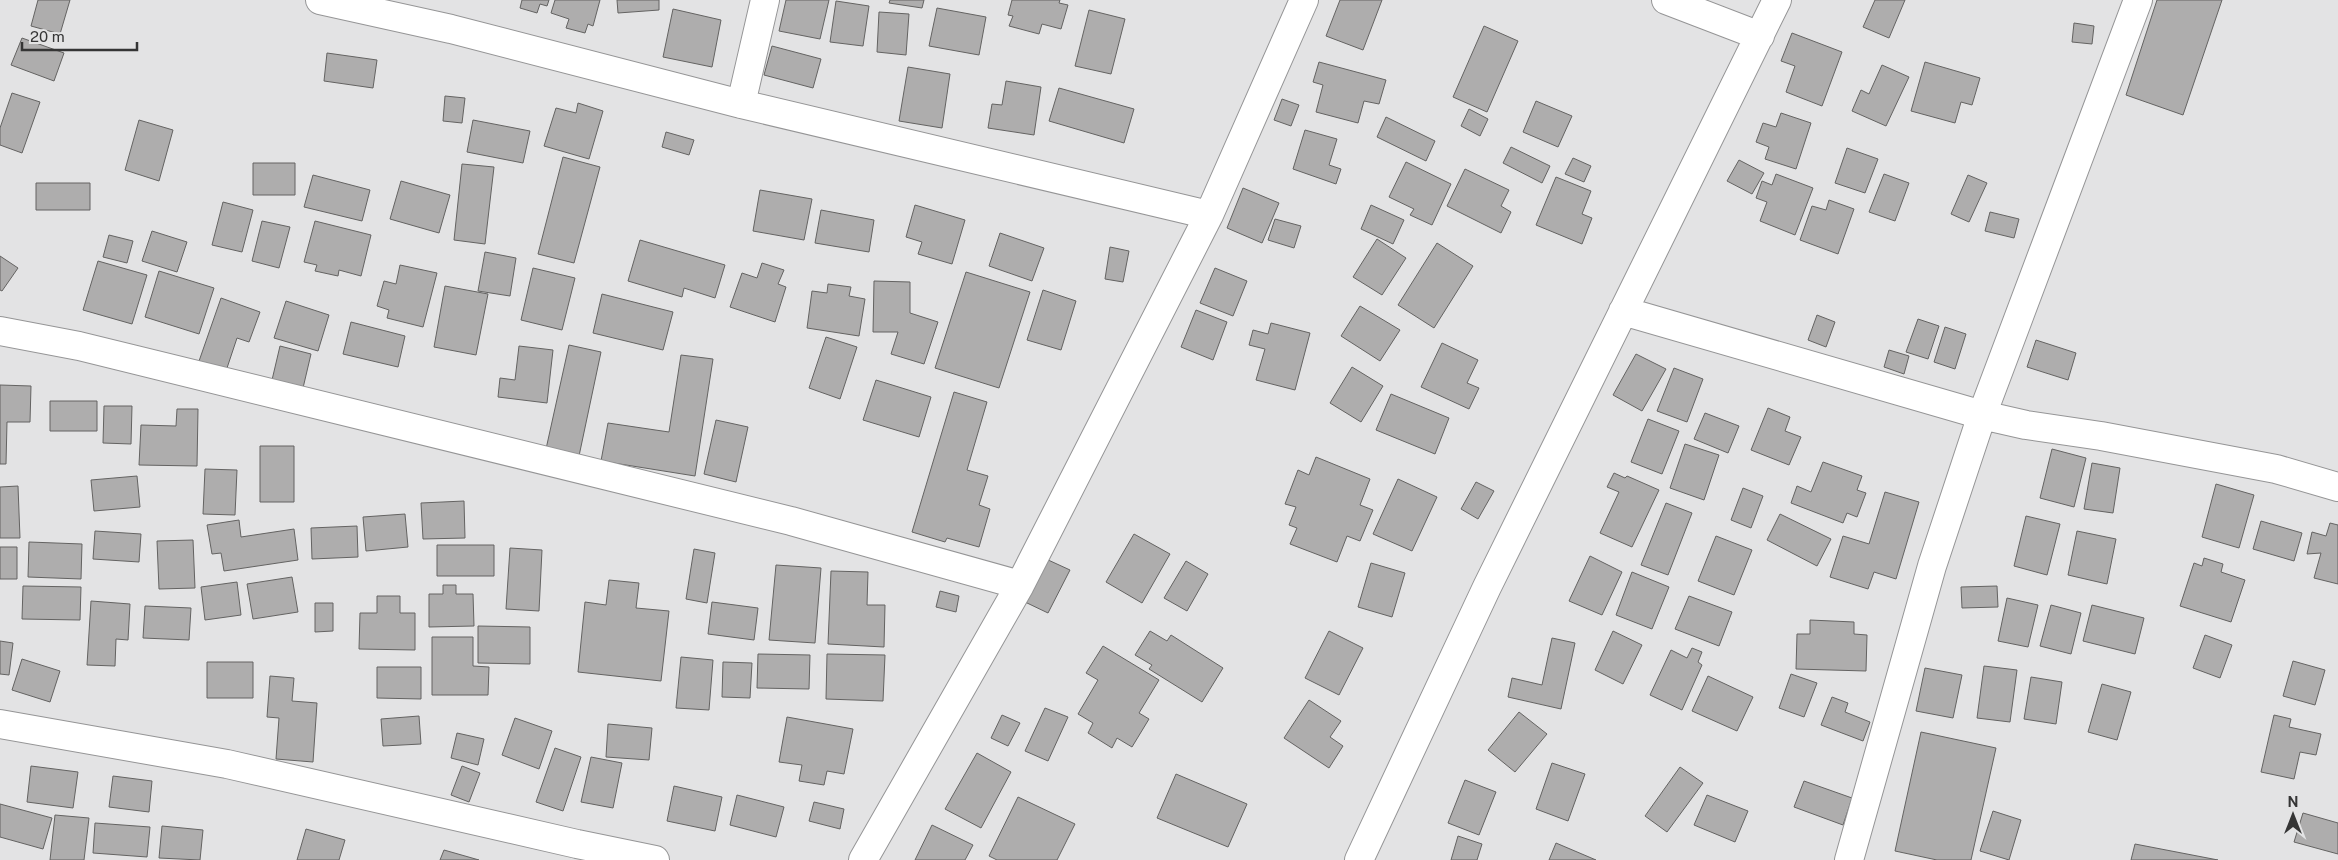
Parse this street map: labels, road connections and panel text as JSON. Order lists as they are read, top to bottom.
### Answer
{
  "scale_bar": "20 m",
  "north": "top"
}
